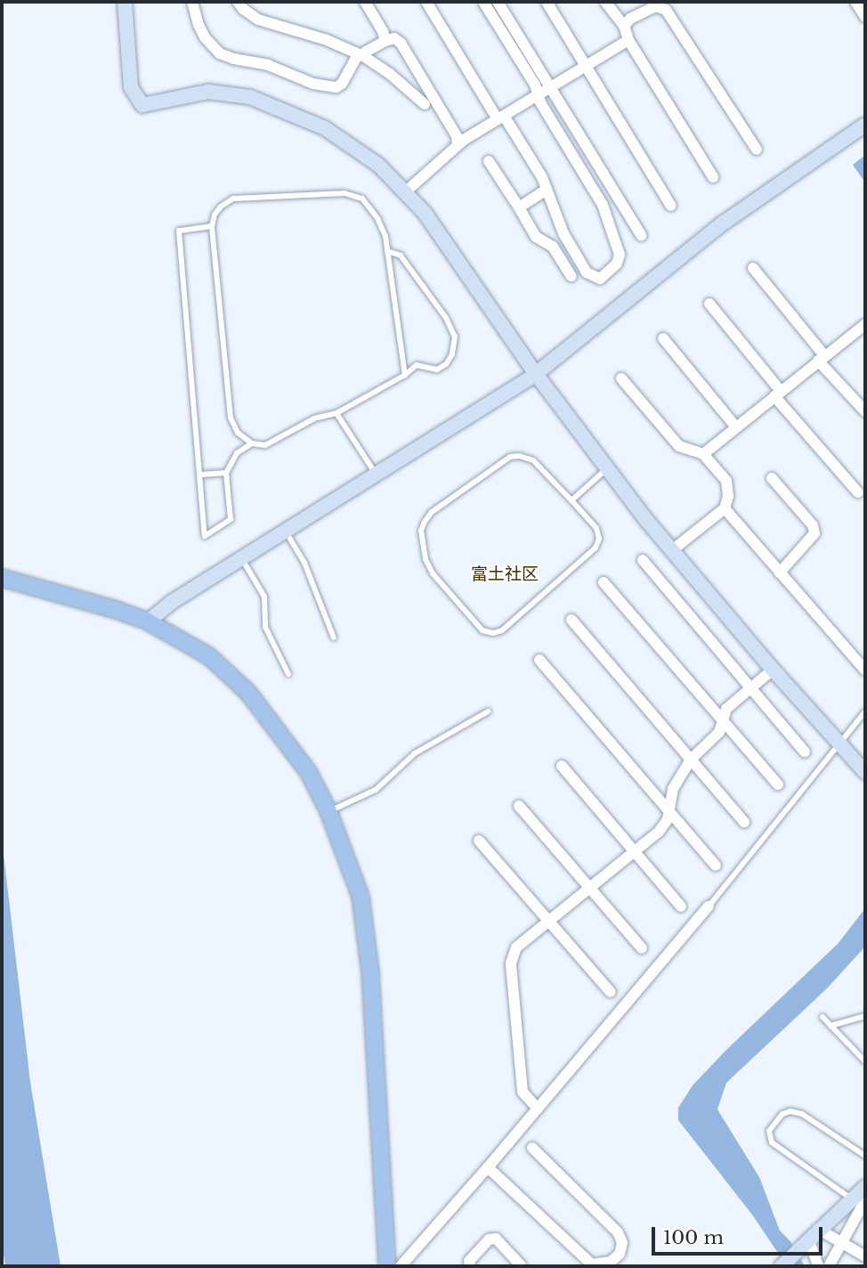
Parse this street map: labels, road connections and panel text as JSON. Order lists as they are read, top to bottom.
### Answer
{
  "districts": ["富土社区"],
  "scale_bar": "100 m"
}
